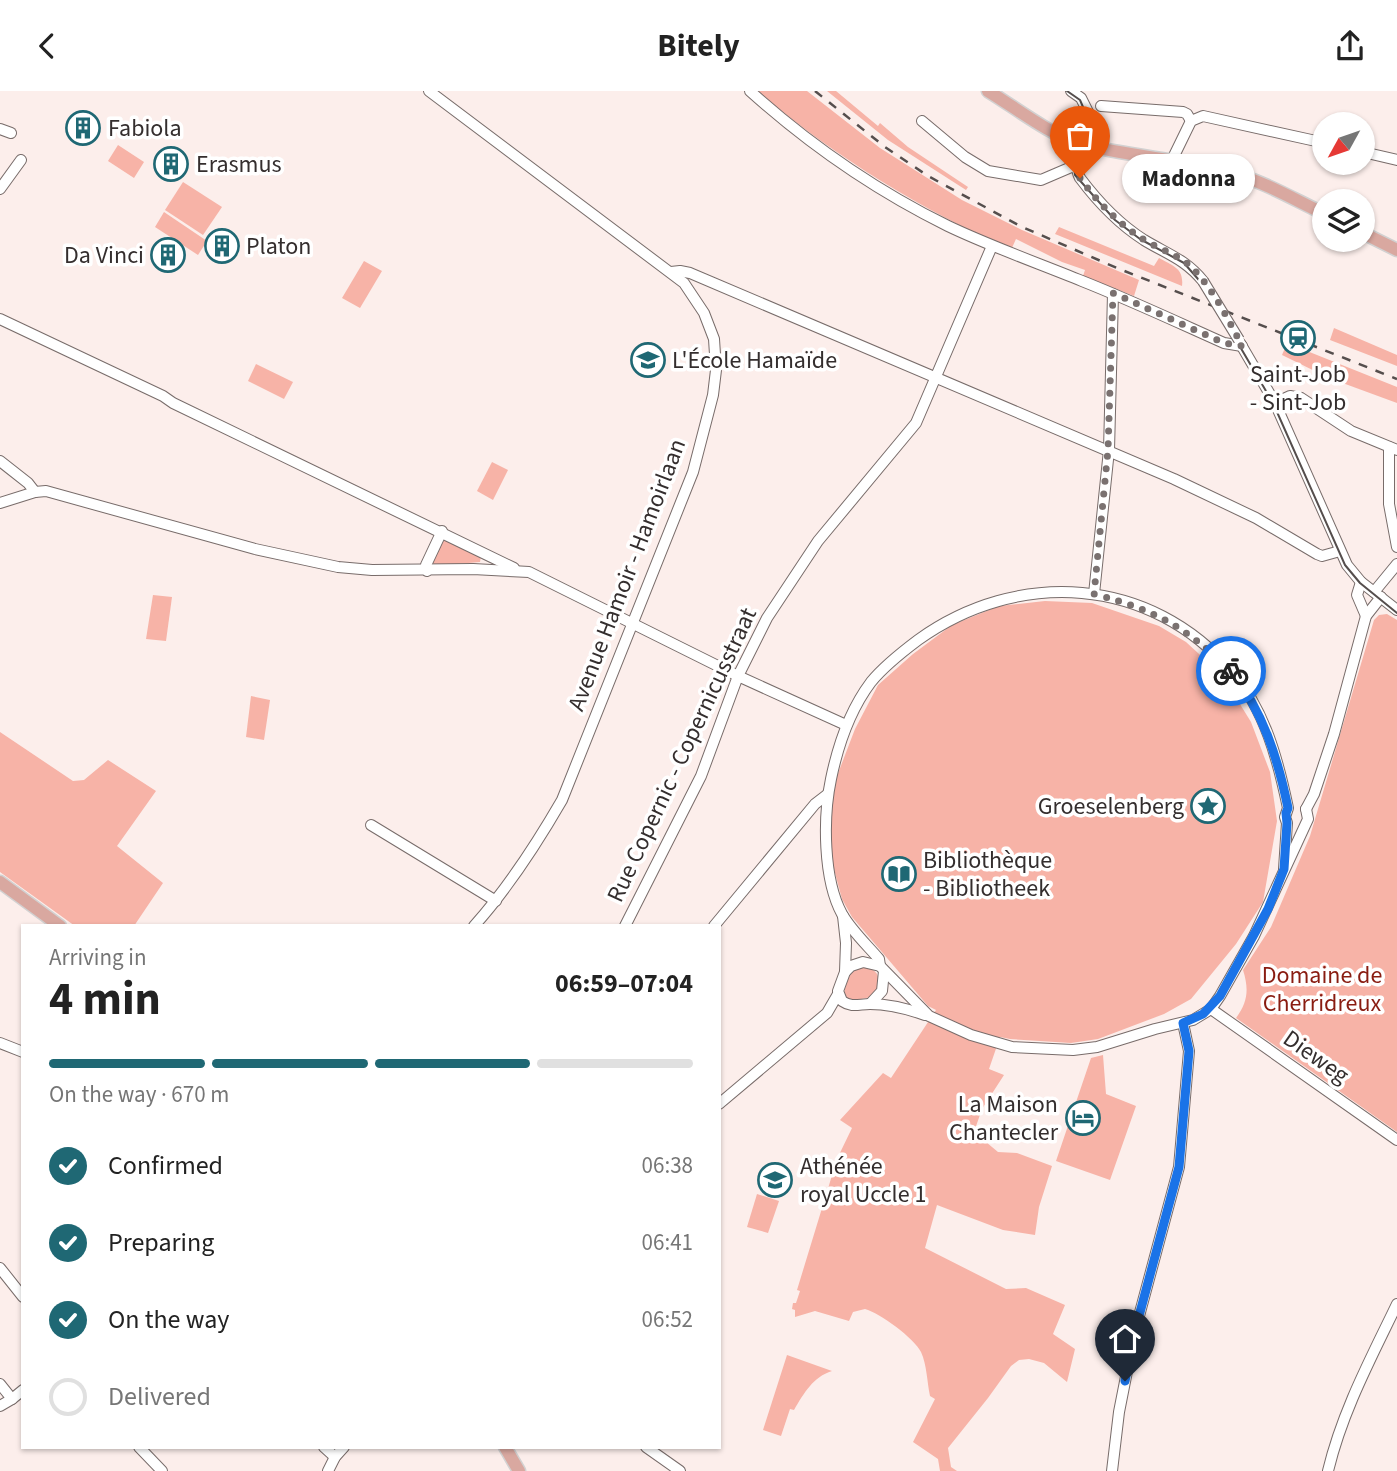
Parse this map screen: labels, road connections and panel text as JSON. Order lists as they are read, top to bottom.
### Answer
{
  "streets": {
    "street": ["Avenue Hamoir - Hamoirlaan", "Rue Copernic - Copernicusstraat", "Dieweg"]
  },
  "parks": ["Domaine de Cherridreux"],
  "places": {
    "building": [
      "Fabiola",
      "Erasmus",
      "Platon",
      "Da Vinci"
    ],
    "other": ["Madonna"],
    "station": ["Saint-Job - Sint-Job"],
    "school or university": ["L'École Hamaïde", "Athénée royal Uccle 1"],
    "place": ["Groeselenberg"],
    "library": ["Bibliothèque - Bibliotheek"],
    "hotel": ["La Maison Chantecler"]
  },
  "north": "bottom left",
  "page": {
    "header": "Bitely",
    "bubble": "Madonna",
    "heading": ["4 min", "Arriving in", "06:59–07:04"],
    "bar": "On the way · 670 m",
    "list": [
      ["Confirmed", "06:38"],
      ["Preparing", "06:41"],
      ["On the way", "06:52"],
      "Delivered"
    ]
  }
}
